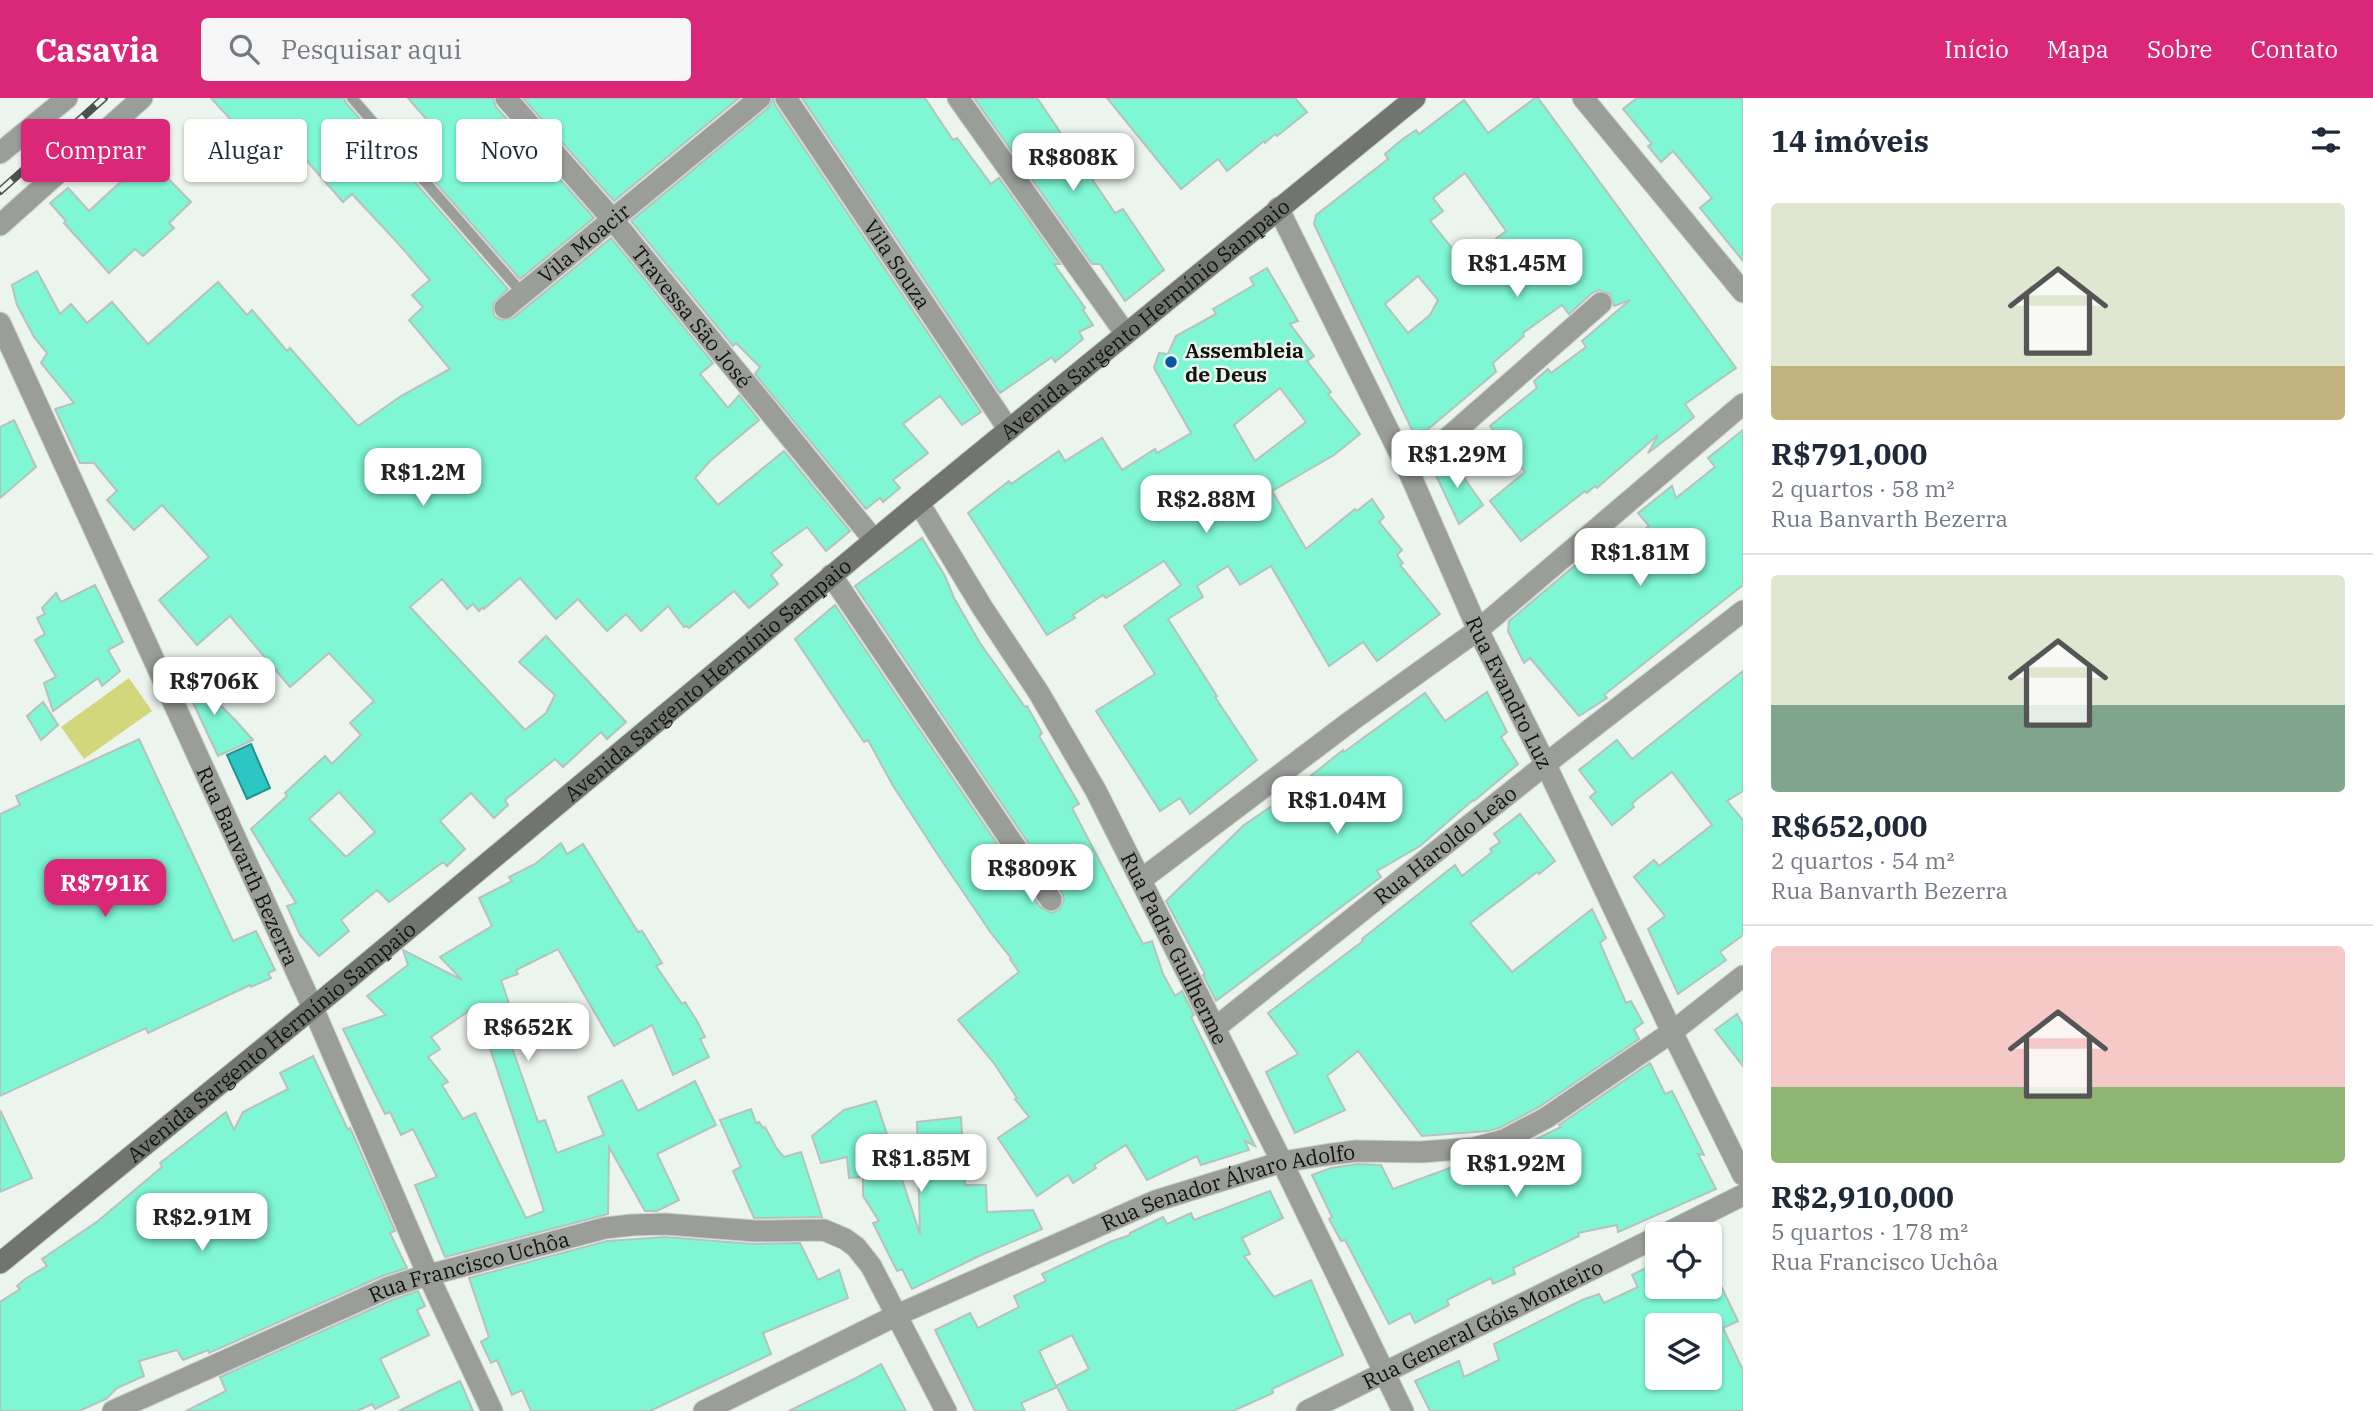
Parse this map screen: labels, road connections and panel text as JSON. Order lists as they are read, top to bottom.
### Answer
{
  "streets": {
    "main road": ["Avenida Sargento Hermínio Sampaio"],
    "street": [
      "Vila Moacir",
      "Vila Souza",
      "Travessa São José",
      "Rua Evandro Luz",
      "Rua Haroldo Leão",
      "Rua Banvarth Bezerra",
      "Rua Padre Guilherme",
      "Rua Senador Álvaro Adolfo",
      "Rua Francisco Uchôa",
      "Rua General Góis Monteiro"
    ]
  },
  "crossings": [
    ["Vila Moacir", "Travessa São José"],
    ["Vila Souza", "Avenida Sargento Hermínio Sampaio"],
    ["Travessa São José", "Avenida Sargento Hermínio Sampaio"],
    ["Avenida Sargento Hermínio Sampaio", "Rua Evandro Luz"],
    ["Avenida Sargento Hermínio Sampaio", "Rua Banvarth Bezerra"],
    ["Avenida Sargento Hermínio Sampaio", "Rua Padre Guilherme"],
    ["Rua Evandro Luz", "Rua Haroldo Leão"],
    ["Rua Evandro Luz", "Rua Senador Álvaro Adolfo"],
    ["Rua Haroldo Leão", "Rua Padre Guilherme"],
    ["Rua Banvarth Bezerra", "Rua Francisco Uchôa"],
    ["Rua Padre Guilherme", "Rua Senador Álvaro Adolfo"],
    ["Rua Padre Guilherme", "Rua General Góis Monteiro"],
    ["Rua Senador Álvaro Adolfo", "Rua Francisco Uchôa"]
  ],
  "places": ["Assembleia de Deus"],
  "page": {
    "header": "Casavia",
    "search": "Pesquisar aqui",
    "nav": [
      "Início",
      "Mapa",
      "Sobre",
      "Contato"
    ],
    "heading": "14 imóveis",
    "chip": [
      "Comprar",
      "Alugar",
      "Filtros",
      "Novo"
    ],
    "price": [
      "R$808K",
      "R$1.45M",
      "R$1.29M",
      "R$1.2M",
      "R$2.88M",
      "R$1.81M",
      "R$706K",
      "R$1.04M",
      "R$809K",
      "R$791K",
      "R$652K",
      "R$1.85M",
      "R$1.92M",
      "R$2.91M"
    ],
    "list": [
      {
        "name": "R$791,000",
        "note": "2 quartos · 58 m² · Rua Banvarth Bezerra"
      },
      {
        "name": "R$652,000",
        "note": "2 quartos · 54 m² · Rua Banvarth Bezerra"
      },
      {
        "name": "R$2,910,000",
        "note": "5 quartos · 178 m² · Rua Francisco Uchôa"
      }
    ]
  }
}
